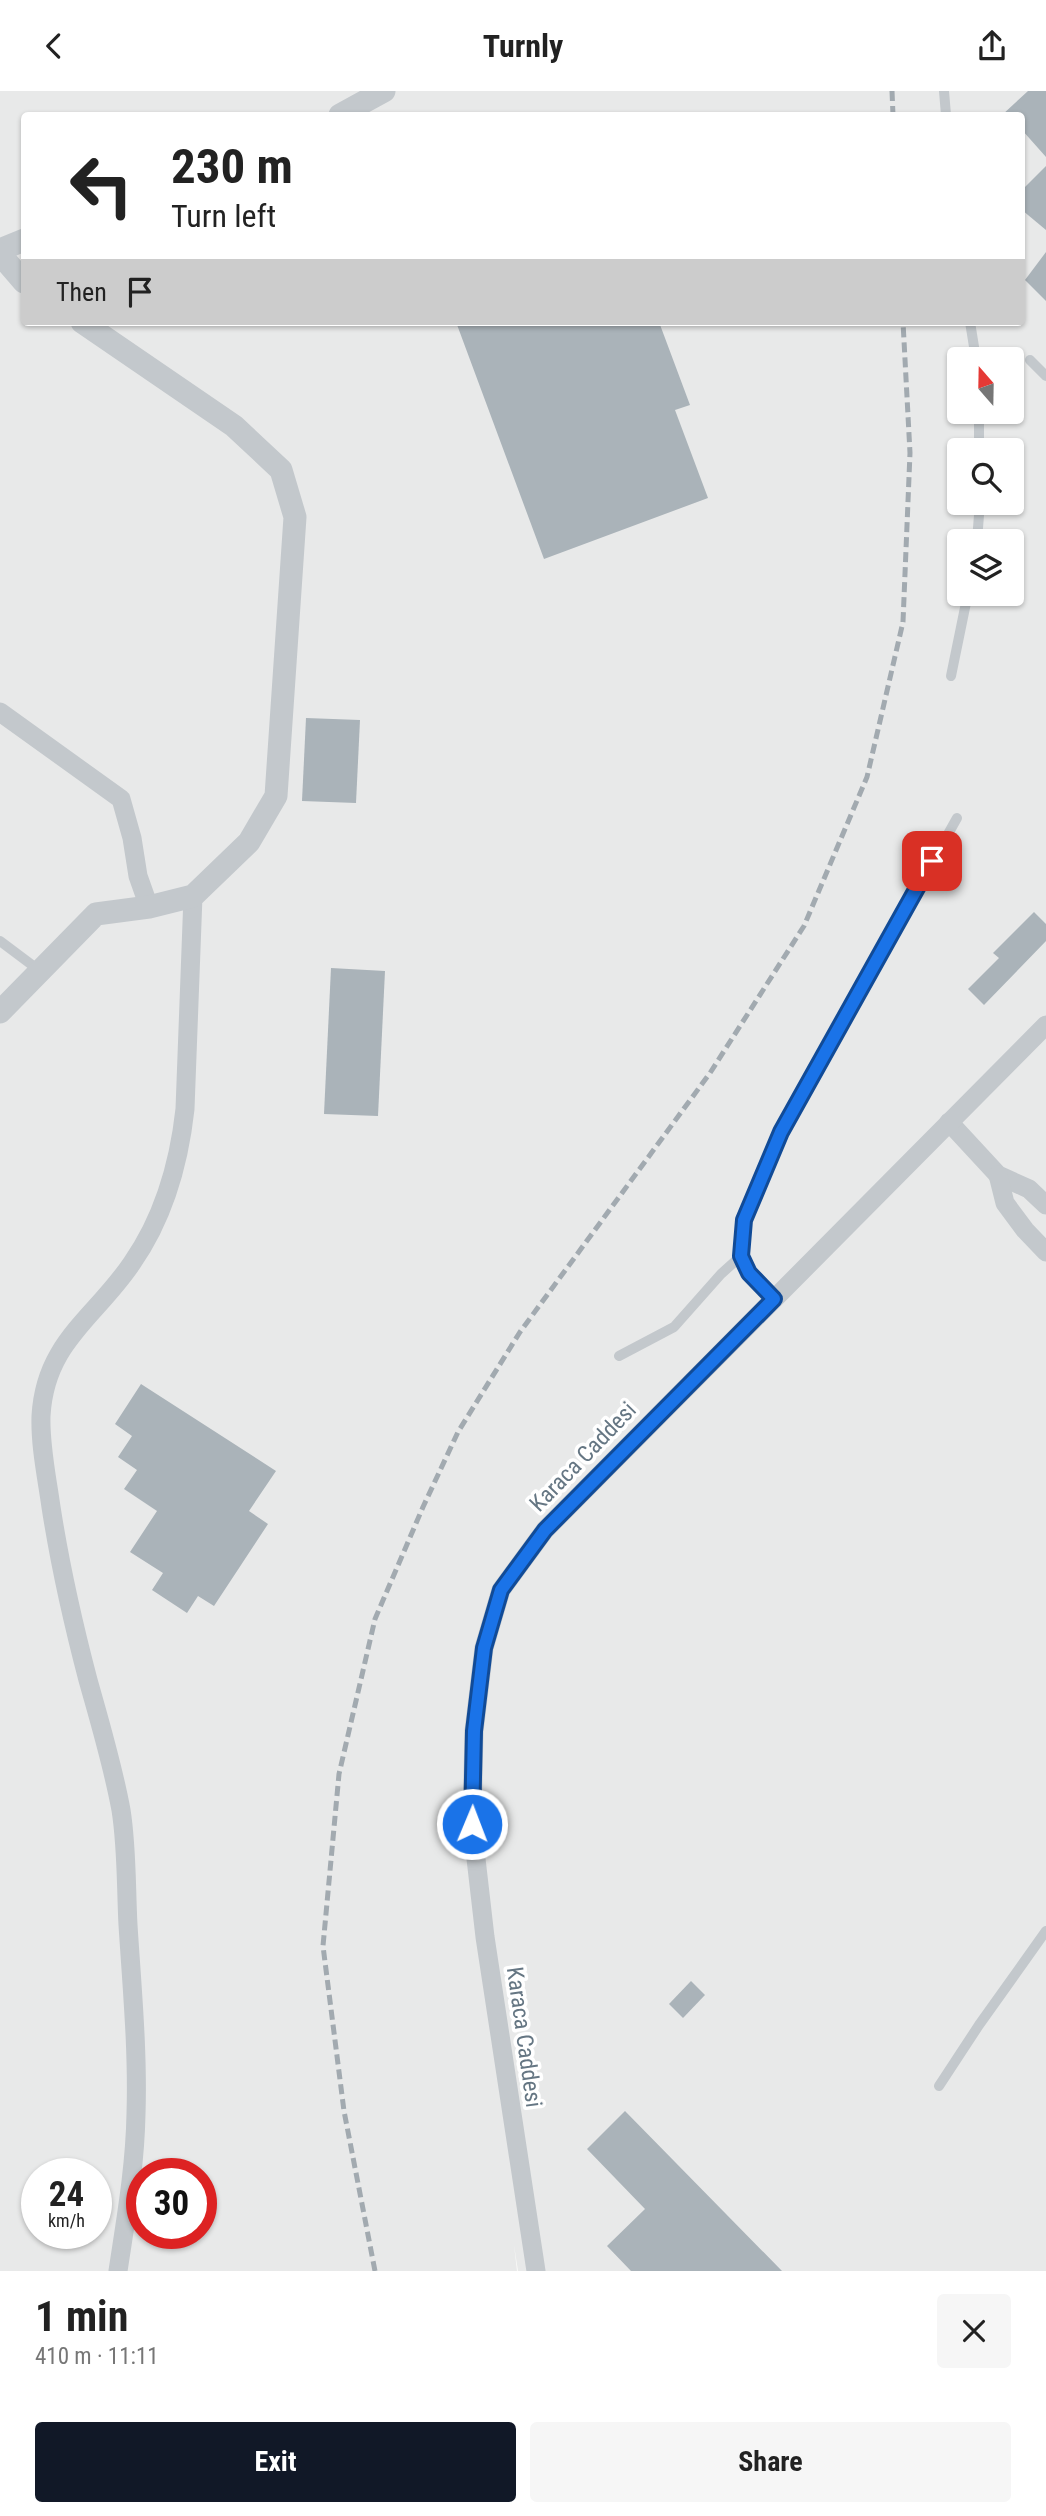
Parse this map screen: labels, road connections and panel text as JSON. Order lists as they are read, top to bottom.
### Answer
{
  "streets": {
    "street": ["Karaca Caddesi"]
  },
  "north": "top",
  "page": {
    "header": "Turnly",
    "turn": ["230 m", "Turn left"],
    "then": "Then",
    "speed": "24 km/h",
    "limit": "30",
    "heading": ["1 min", "410 m · 11:11"],
    "buttons": ["Exit", "Share"]
  }
}
